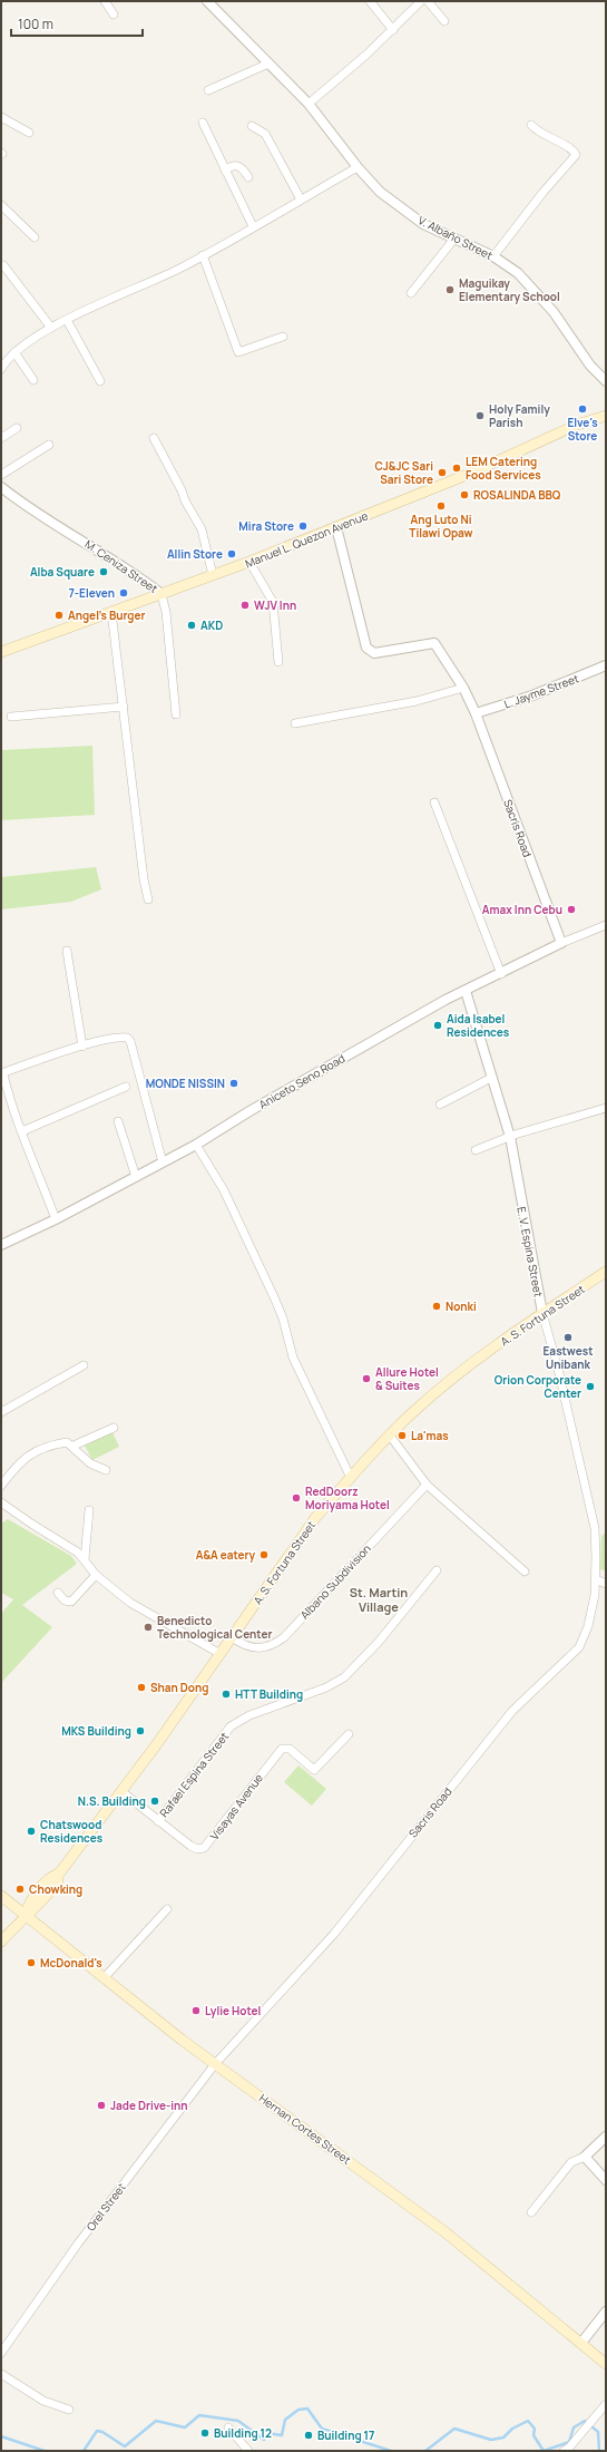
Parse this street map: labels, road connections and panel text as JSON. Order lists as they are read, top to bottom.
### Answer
{
  "streets": {
    "main road": ["Manuel L. Quezon Avenue", "A. S. Fortuna Street", "Hernan Cortes Street"],
    "street": [
      "V. Albaño Street",
      "M. Ceniza Street",
      "L. Jayme Street",
      "Sacris Road",
      "Aniceto Seno Road",
      "E. V. Espina Street",
      "Albano Subdivision",
      "Rafael Espina Street",
      "Visayas Avenue",
      "Orel Street"
    ]
  },
  "crossings": [
    ["Manuel L. Quezon Avenue", "M. Ceniza Street"],
    ["Manuel L. Quezon Avenue", "Sacris Road"],
    ["L. Jayme Street", "Sacris Road"],
    ["Sacris Road", "Aniceto Seno Road"],
    ["Sacris Road", "E. V. Espina Street"],
    ["Sacris Road", "Hernan Cortes Street"],
    ["Sacris Road", "Orel Street"],
    ["Aniceto Seno Road", "E. V. Espina Street"],
    ["E. V. Espina Street", "A. S. Fortuna Street"],
    ["A. S. Fortuna Street", "Albano Subdivision"],
    ["A. S. Fortuna Street", "Visayas Avenue"],
    ["A. S. Fortuna Street", "Hernan Cortes Street"],
    ["Rafael Espina Street", "Visayas Avenue"],
    ["Hernan Cortes Street", "Orel Street"]
  ],
  "districts": ["St. Martin Village"],
  "places": [
    "Maguikay Elementary School",
    "Elve's Store",
    "Holy Family Parish",
    "LEM Catering Food Services",
    "CJ&JC Sari Sari Store",
    "ROSALINDA BBQ",
    "Ang Luto Ni Tilawi Opaw",
    "Mira Store",
    "Allin Store",
    "Alba Square",
    "7-Eleven",
    "WJV Inn",
    "Angel's Burger",
    "AKD",
    "Amax Inn Cebu",
    "Aida Isabel Residences",
    "MONDE NISSIN",
    "Nonki",
    "Eastwest Unibank",
    "Allure Hotel & Suites",
    "Orion Corporate Center",
    "La'mas",
    "RedDoorz Moriyama Hotel",
    "A&A eatery",
    "Benedicto Technological Center",
    "Shan Dong",
    "HTT Building",
    "MKS Building",
    "N.S. Building",
    "Chatswood Residences",
    "Chowking",
    "McDonald's",
    "Lylie Hotel",
    "Jade Drive-inn",
    "Building 12",
    "Building 17"
  ],
  "scale_bar": "100 m"
}
